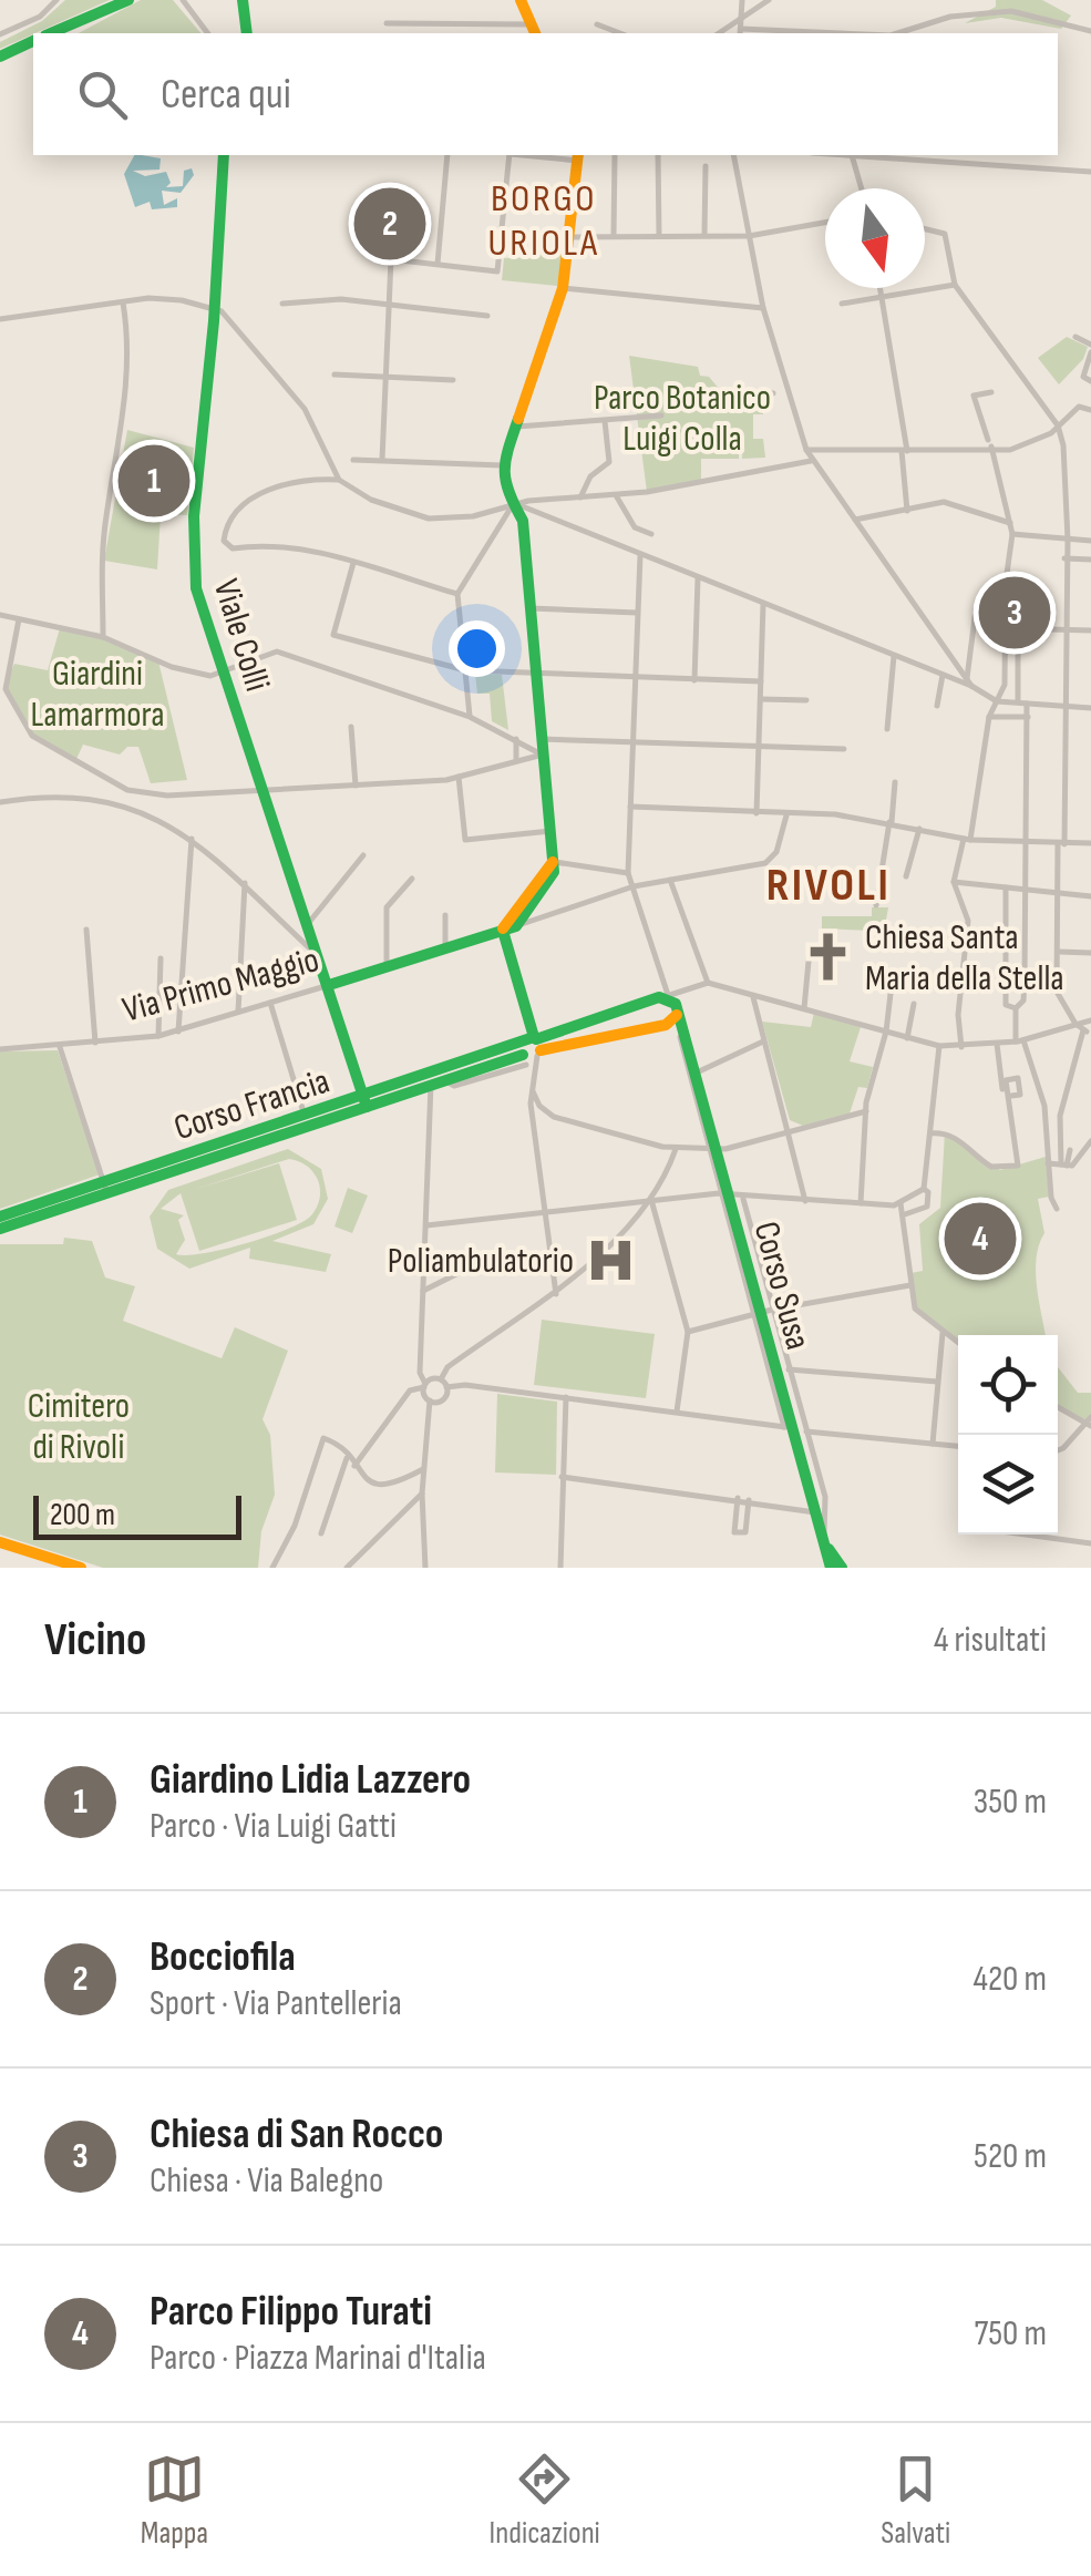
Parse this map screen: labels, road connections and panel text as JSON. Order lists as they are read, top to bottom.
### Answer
{
  "streets": {
    "main road": [
      "Viale Colli",
      "Via Primo Maggio",
      "Corso Francia",
      "Corso Susa"
    ]
  },
  "crossings": [
    ["Viale Colli", "Via Primo Maggio"],
    ["Viale Colli", "Corso Francia"],
    ["Corso Francia", "Corso Susa"]
  ],
  "districts": ["BORGO URIOLA", "RIVOLI"],
  "parks": ["Parco Botanico Luigi Colla", "Giardini Lamarmora", "Cimitero di Rivoli"],
  "places": {
    "church": ["Chiesa Santa Maria della Stella"],
    "hospital": ["Poliambulatorio"]
  },
  "scale_bar": "200 m",
  "north": "bottom",
  "page": {
    "search": "Cerca qui",
    "pins": [
      "2",
      "1",
      "3",
      "4"
    ],
    "scale": "200 m",
    "heading": ["Vicino", "4 risultati"],
    "list": [
      {
        "mark": "1",
        "name": "Giardino Lidia Lazzero",
        "note": "Parco · Via Luigi Gatti",
        "value": "350 m"
      },
      {
        "mark": "2",
        "name": "Bocciofila",
        "note": "Sport · Via Pantelleria",
        "value": "420 m"
      },
      {
        "mark": "3",
        "name": "Chiesa di San Rocco",
        "note": "Chiesa · Via Balegno",
        "value": "520 m"
      },
      {
        "mark": "4",
        "name": "Parco Filippo Turati",
        "note": "Parco · Piazza Marinai d'Italia",
        "value": "750 m"
      }
    ],
    "nav": ["Mappa", "Indicazioni", "Salvati"]
  }
}
